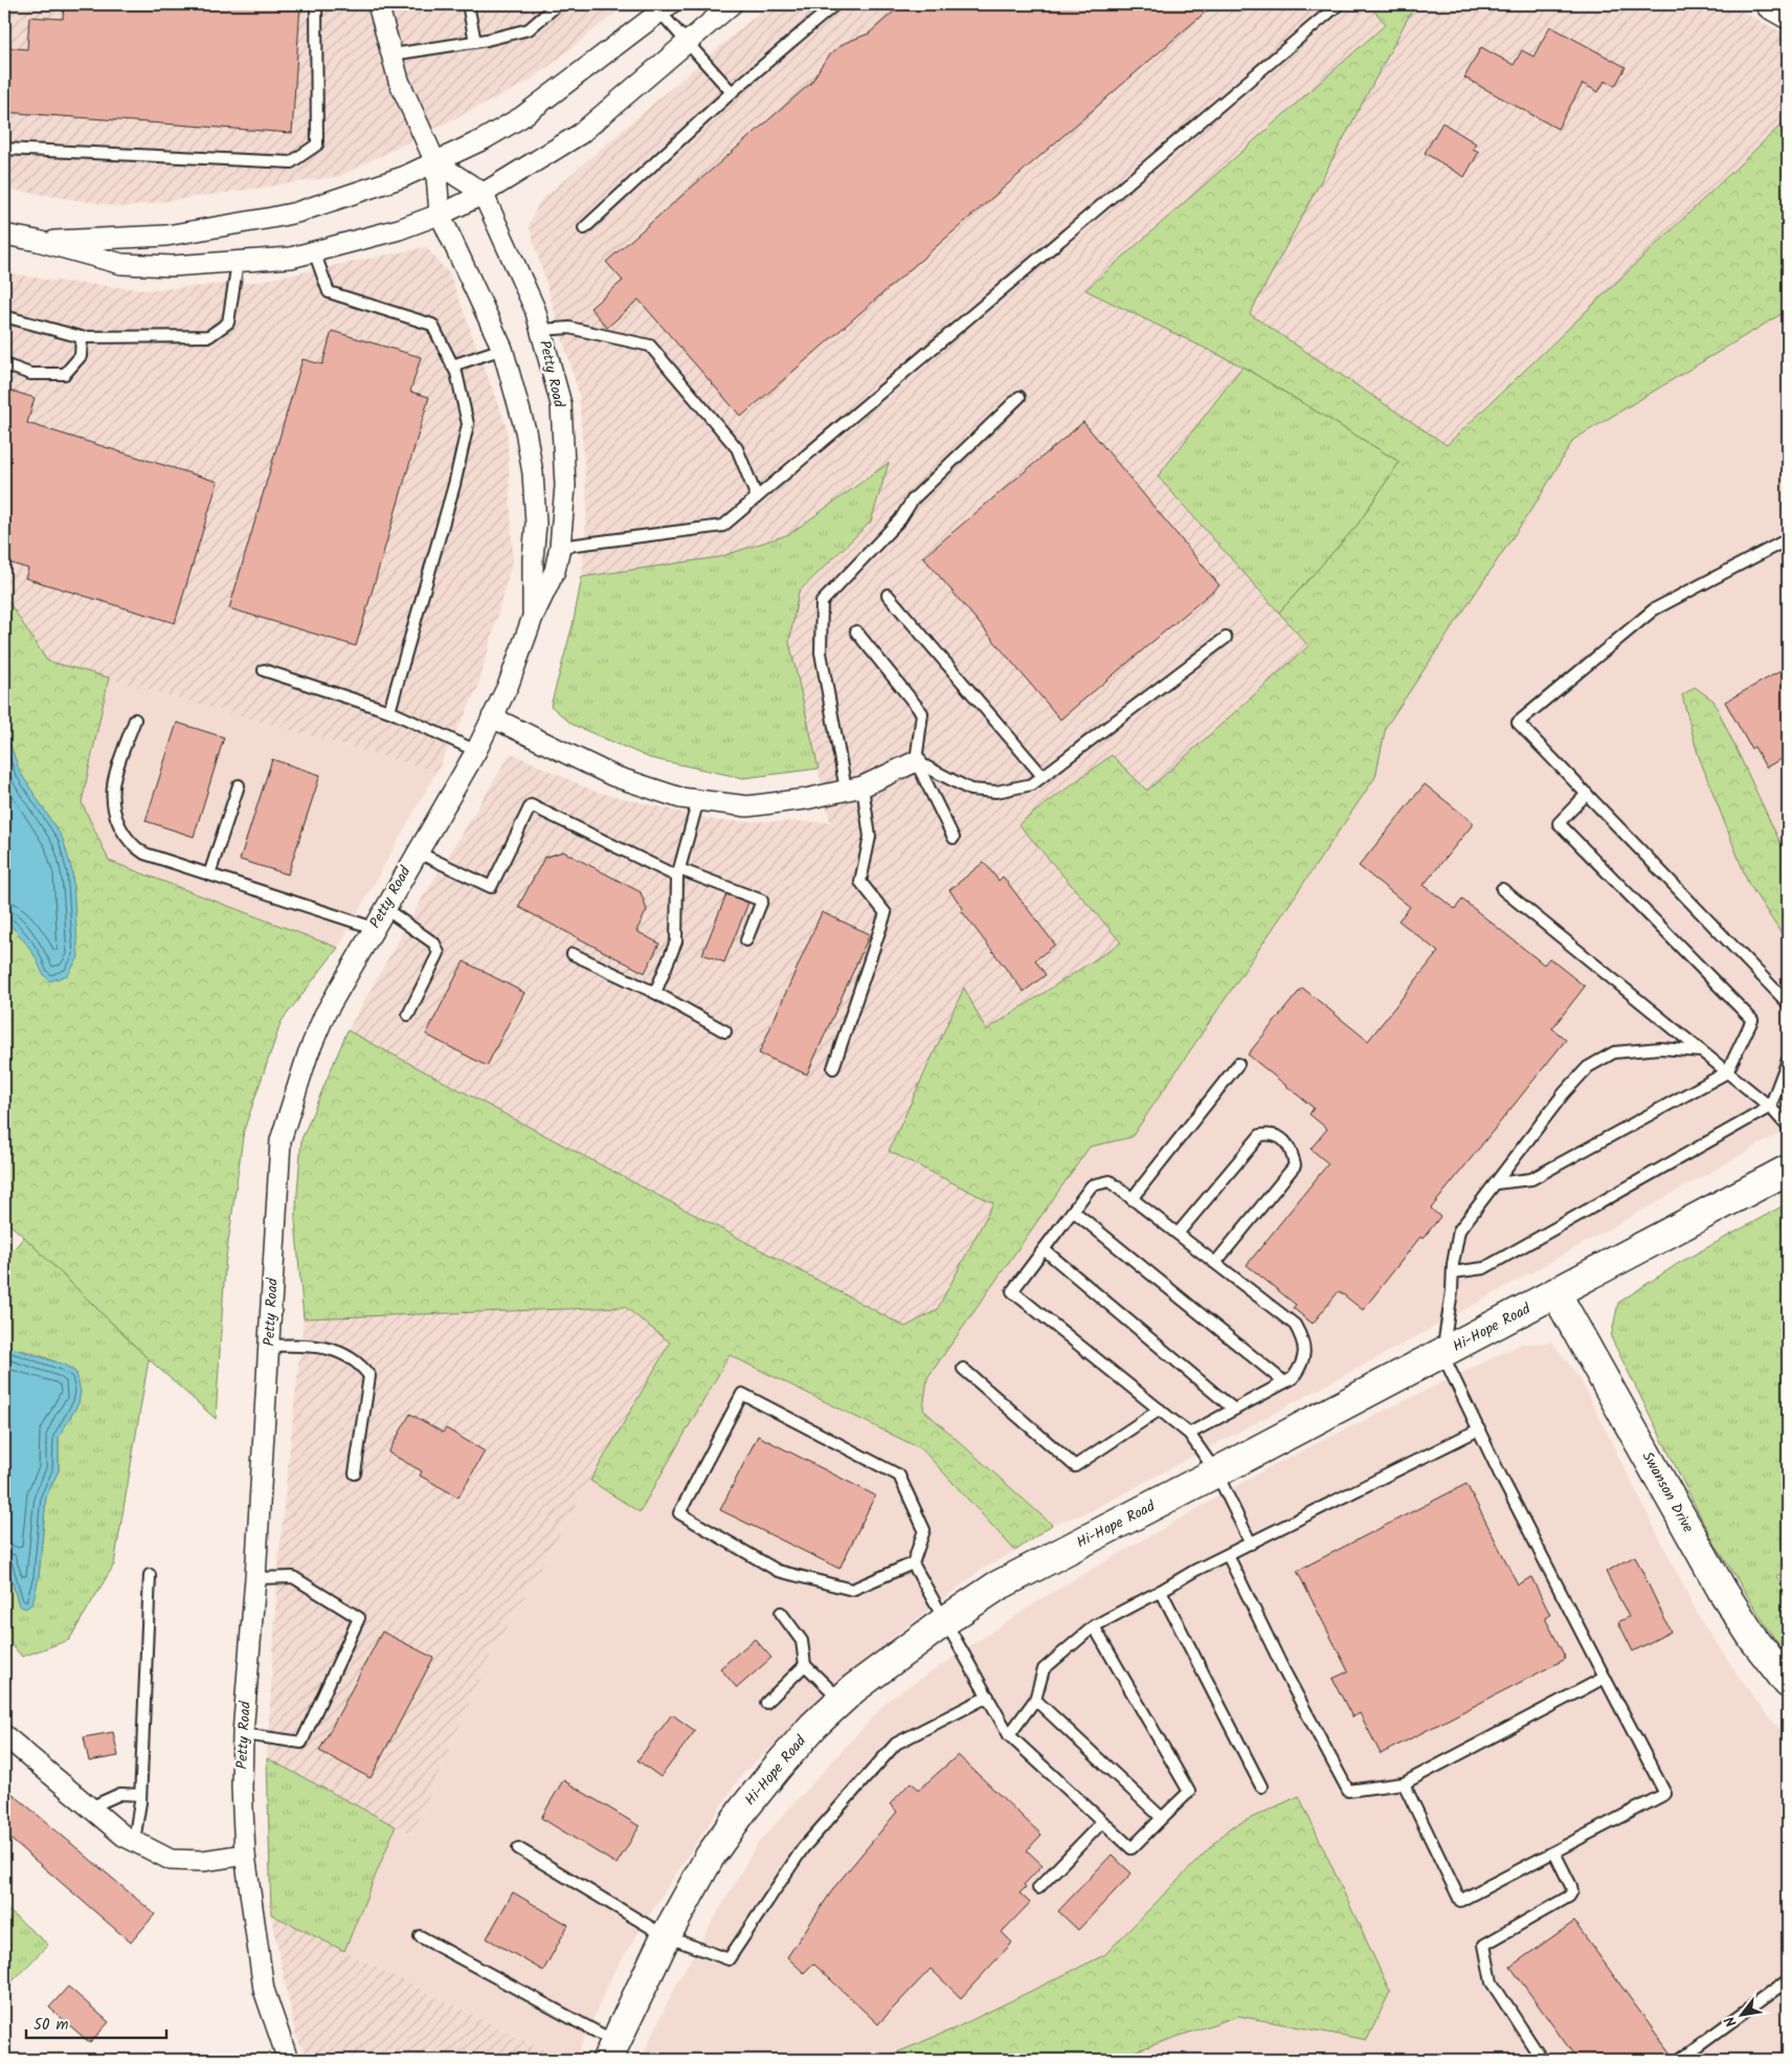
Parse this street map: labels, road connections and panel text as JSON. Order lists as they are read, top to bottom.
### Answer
{
  "streets": {
    "street": ["Petty Road", "Hi-Hope Road", "Swanson Drive"]
  },
  "crossings": [
    ["Hi-Hope Road", "Swanson Drive"]
  ],
  "scale_bar": "50 m",
  "north": "bottom left"
}
